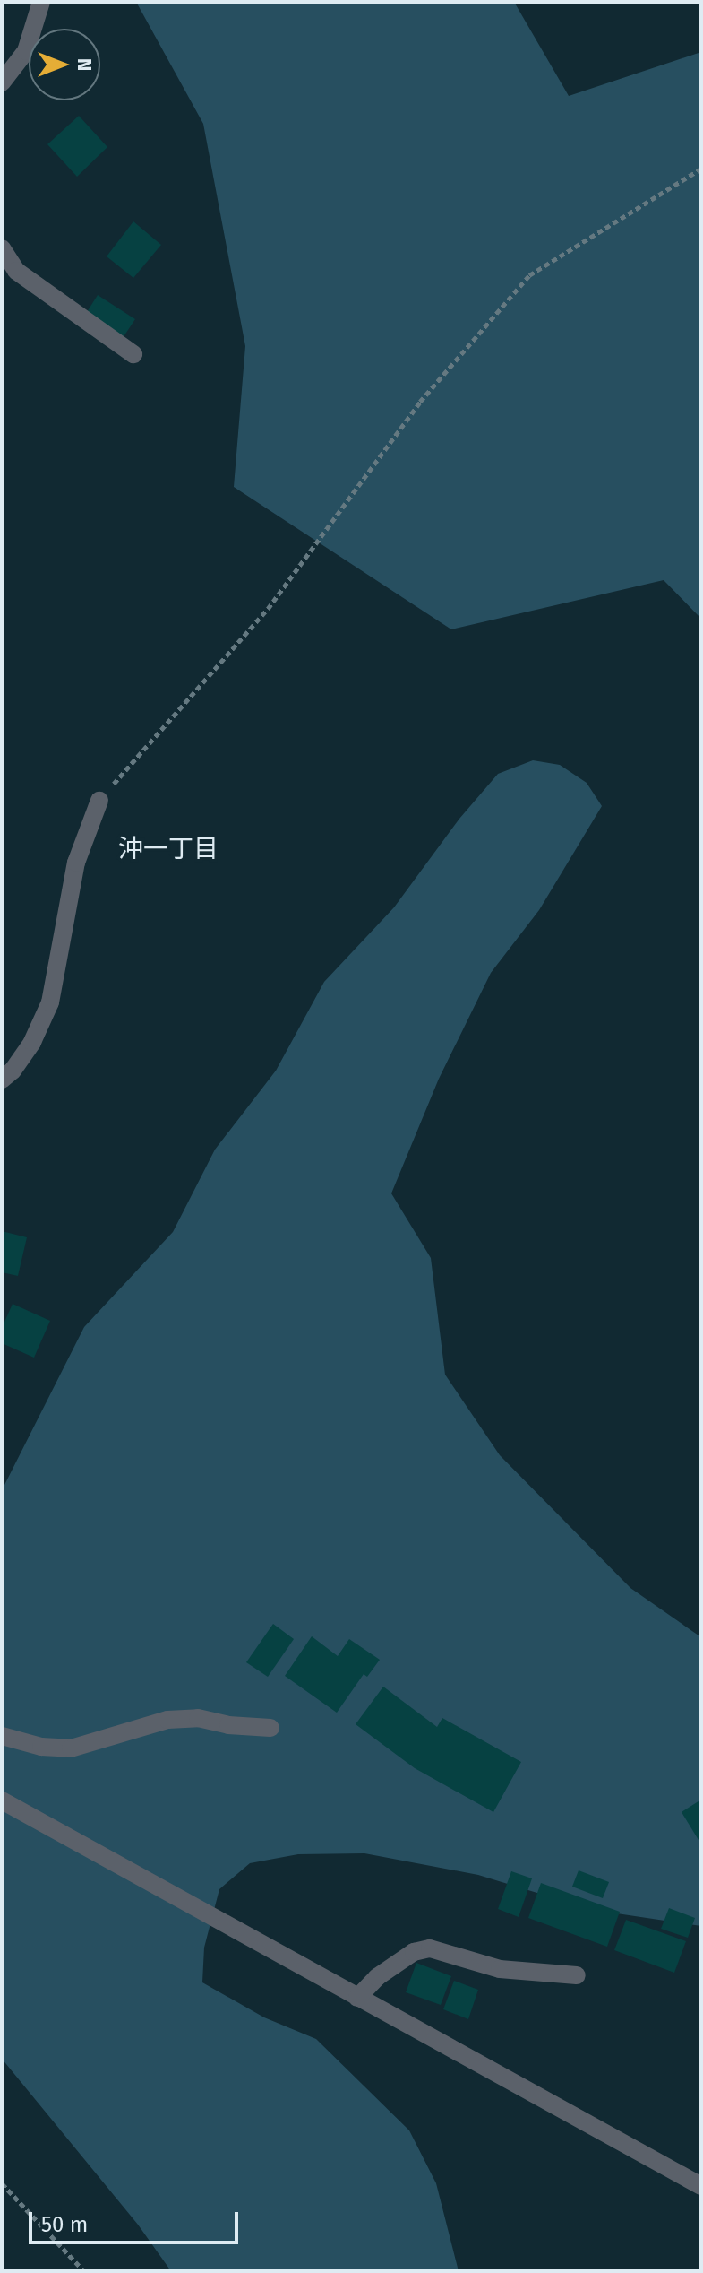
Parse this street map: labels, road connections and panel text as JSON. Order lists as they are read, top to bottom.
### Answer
{
  "districts": ["沖一丁目"],
  "scale_bar": "50 m",
  "north": "right"
}
